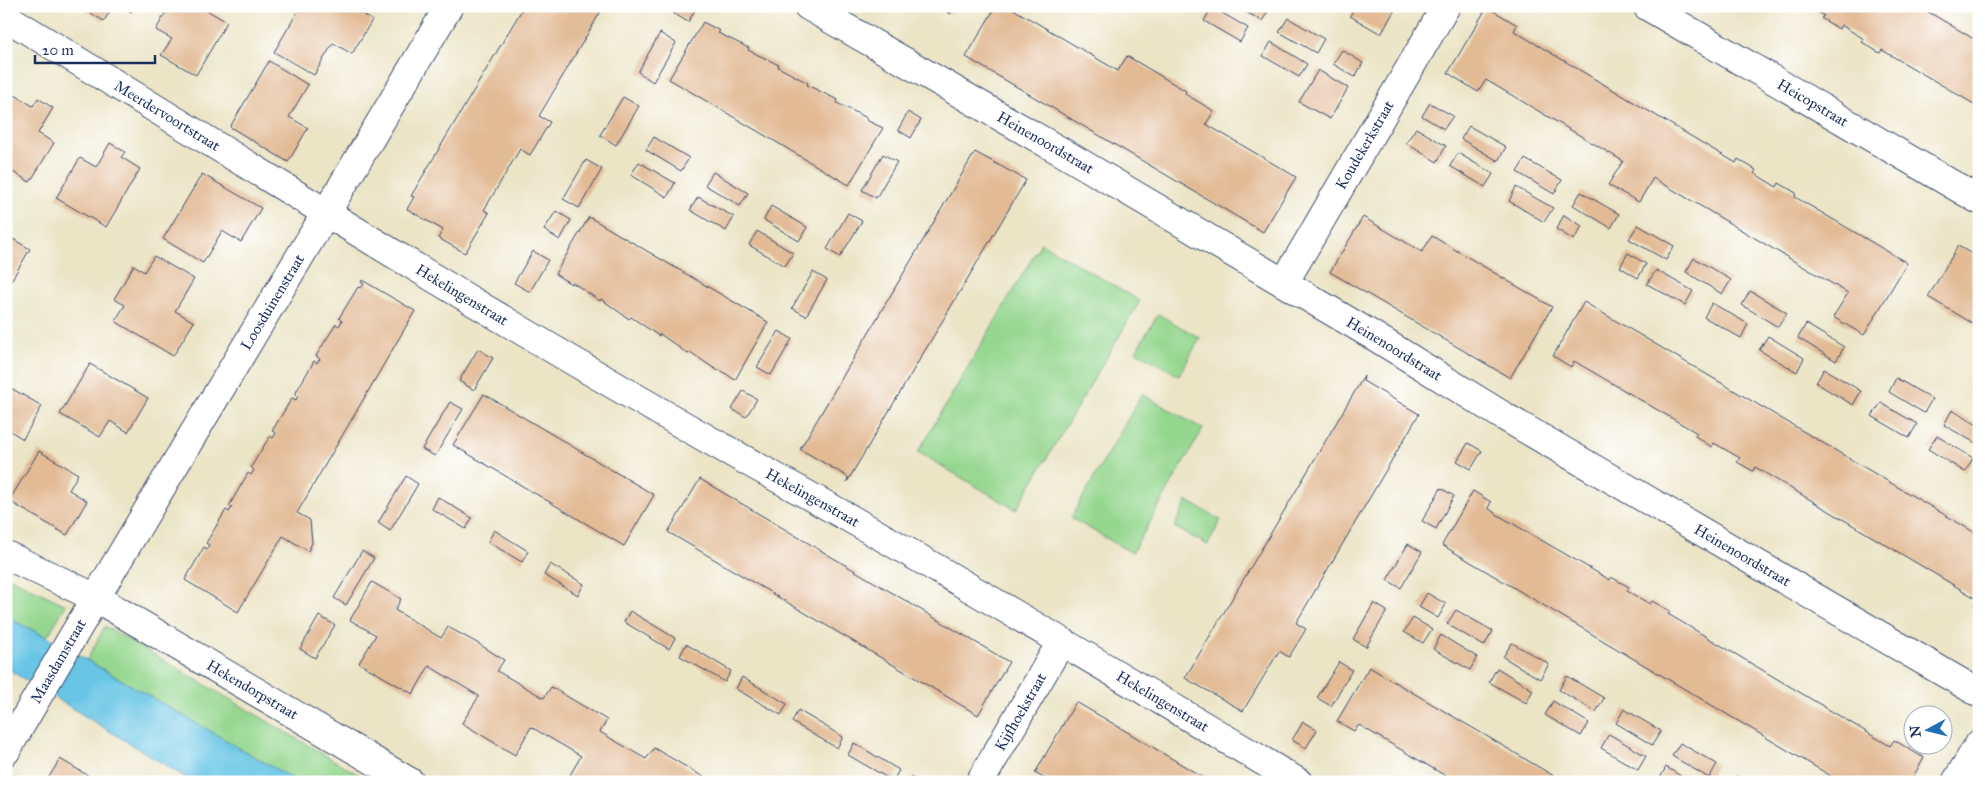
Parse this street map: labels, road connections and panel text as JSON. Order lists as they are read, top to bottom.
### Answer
{
  "streets": {
    "street": [
      "Heicopstraat",
      "Meerdervoortstraat",
      "Heinenoordstraat",
      "Koudekerkstraat",
      "Hekelingenstraat",
      "Loosduinenstraat",
      "Maasdamstraat",
      "Hekendorpstraat",
      "Kijfhoekstraat"
    ]
  },
  "crossings": [
    ["Meerdervoortstraat", "Hekelingenstraat"],
    ["Meerdervoortstraat", "Loosduinenstraat"],
    ["Heinenoordstraat", "Koudekerkstraat"],
    ["Hekelingenstraat", "Loosduinenstraat"],
    ["Hekelingenstraat", "Kijfhoekstraat"],
    ["Loosduinenstraat", "Maasdamstraat"],
    ["Loosduinenstraat", "Hekendorpstraat"],
    ["Maasdamstraat", "Hekendorpstraat"]
  ],
  "scale_bar": "20 m",
  "north": "left"
}
